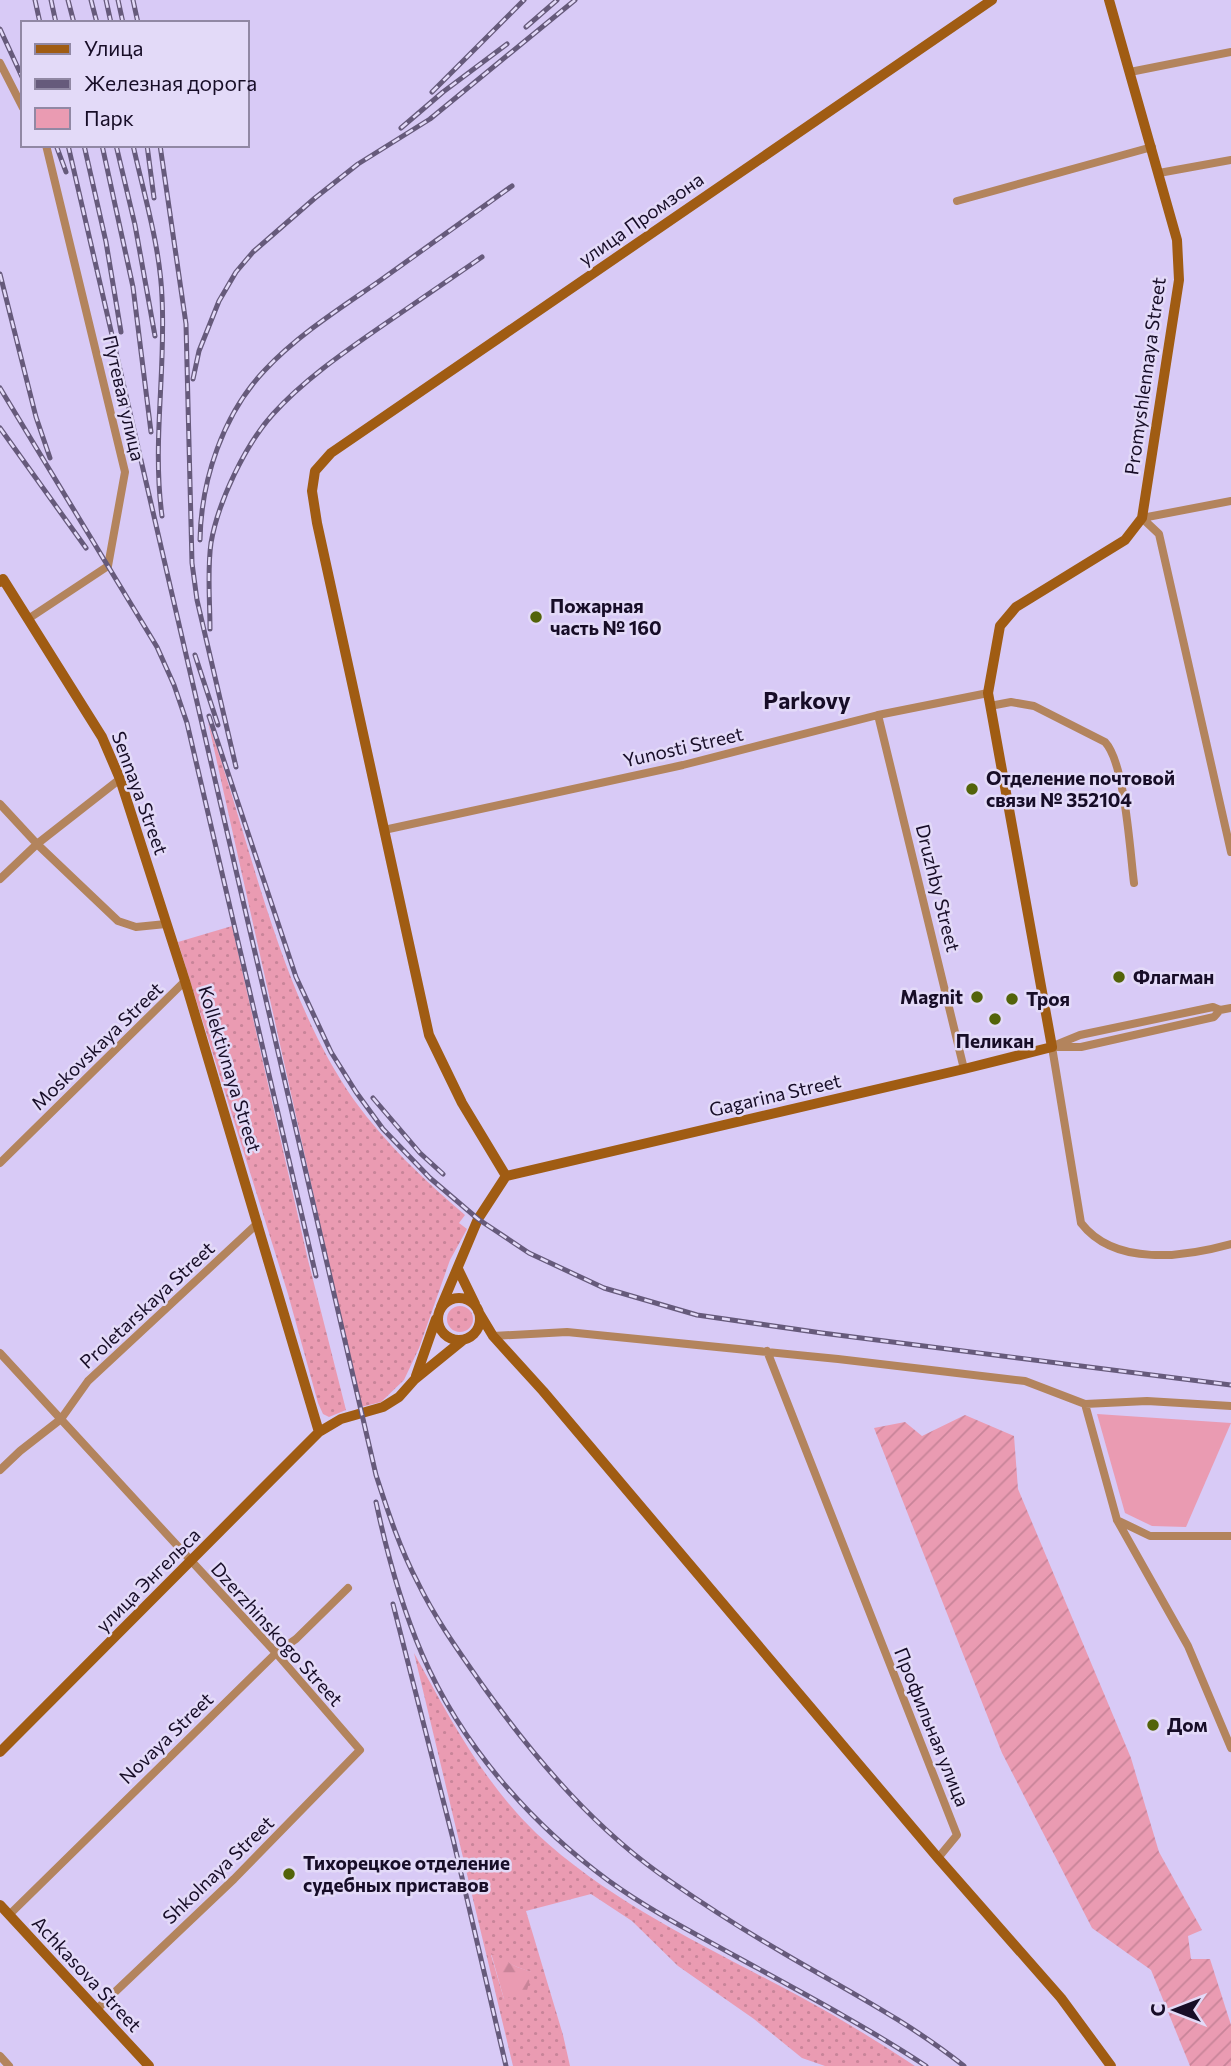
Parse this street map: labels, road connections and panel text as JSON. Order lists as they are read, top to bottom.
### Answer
{
  "streets": {
    "main road": [
      "улица Промзона",
      "Promyshlennaya Street",
      "Sennaya Street",
      "Kollektivnaya Street",
      "Gagarina Street",
      "улица Энгельса",
      "Achkasova Street"
    ],
    "street": [
      "Путевая улица",
      "Yunosti Street",
      "Druzhby Street",
      "Moskovskaya Street",
      "Proletarskaya Street",
      "Dzerzhinskogo Street",
      "Профильная улица",
      "Novaya Street",
      "Shkolnaya Street"
    ]
  },
  "crossings": [
    ["улица Промзона", "Yunosti Street"],
    ["Путевая улица", "Sennaya Street"],
    ["Yunosti Street", "Druzhby Street"],
    ["Sennaya Street", "Kollektivnaya Street"],
    ["Druzhby Street", "Gagarina Street"],
    ["Moskovskaya Street", "Kollektivnaya Street"],
    ["Kollektivnaya Street", "Proletarskaya Street"],
    ["Kollektivnaya Street", "улица Энгельса"],
    ["Proletarskaya Street", "Dzerzhinskogo Street"],
    ["улица Энгельса", "Dzerzhinskogo Street"],
    ["Dzerzhinskogo Street", "Novaya Street"],
    ["Dzerzhinskogo Street", "Shkolnaya Street"],
    ["Novaya Street", "Achkasova Street"],
    ["Shkolnaya Street", "Achkasova Street"]
  ],
  "districts": ["Parkovy"],
  "places": [
    "Пожарная часть № 160",
    "Отделение почтовой связи № 352104",
    "Флагман",
    "Magnit",
    "Троя",
    "Пеликан",
    "Дом",
    "Тихорецкое отделение судебных приставов"
  ],
  "legend": ["Улица", "Железная дорога", "Парк"],
  "north": "left"
}
